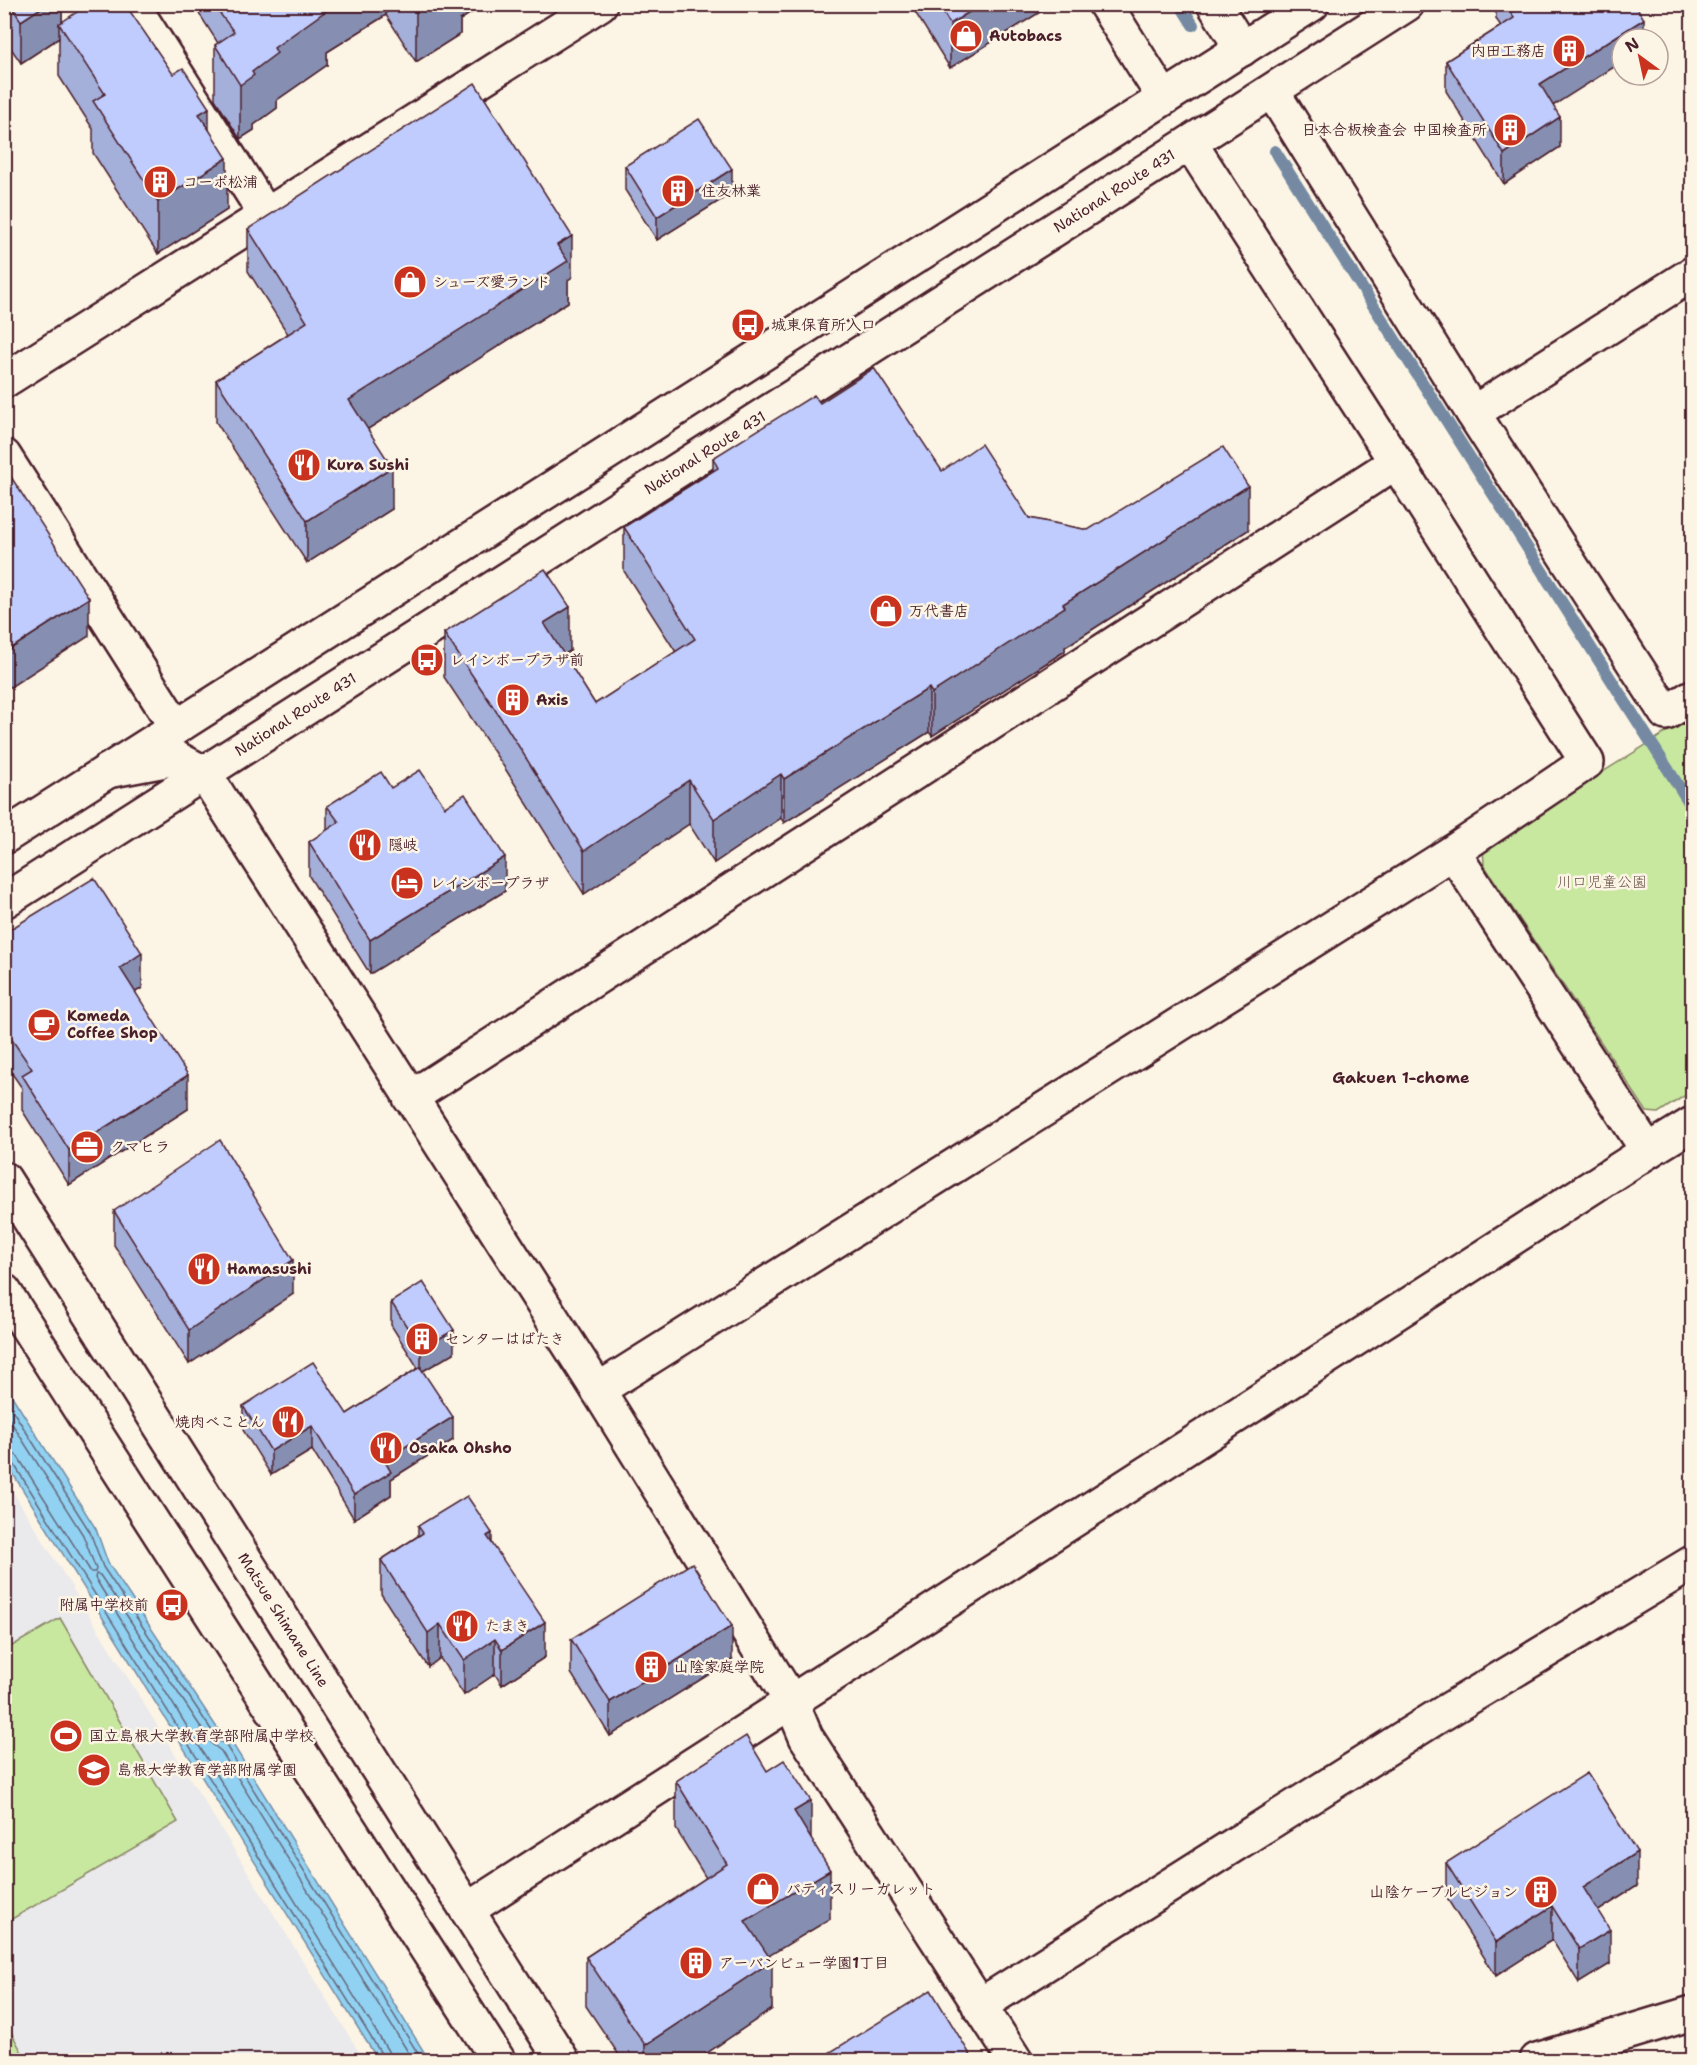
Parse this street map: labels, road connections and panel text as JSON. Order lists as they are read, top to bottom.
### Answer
{
  "streets": {
    "main road": ["National Route 431", "Matsue Shimane Line"]
  },
  "districts": ["Gakuen 1-chome"],
  "parks": ["川口児童公園"],
  "places": {
    "shop": [
      "Autobacs",
      "シューズ愛ランド",
      "万代書店",
      "パティスリーガレット"
    ],
    "building": [
      "内田工務店",
      "日本合板検査会 中国検査所",
      "コーポ松浦",
      "住友林業",
      "Axis",
      "センターはばたき",
      "山陰家庭学院",
      "山陰ケーブルビジョン",
      "アーバンビュー学園1丁目"
    ],
    "bus stop": ["城東保育所入口", "レインボープラザ前", "附属中学校前"],
    "restaurant": [
      "Kura Sushi",
      "隠岐",
      "Hamasushi",
      "焼肉べことん",
      "Osaka Ohsho",
      "たまき"
    ],
    "hotel": ["レインボープラザ"],
    "cafe": ["Komeda Coffee Shop"],
    "office": ["クマヒラ"],
    "sports": ["国立島根大学教育学部附属中学校"],
    "school or university": ["島根大学教育学部附属学園"]
  },
  "north": "top left"
}
